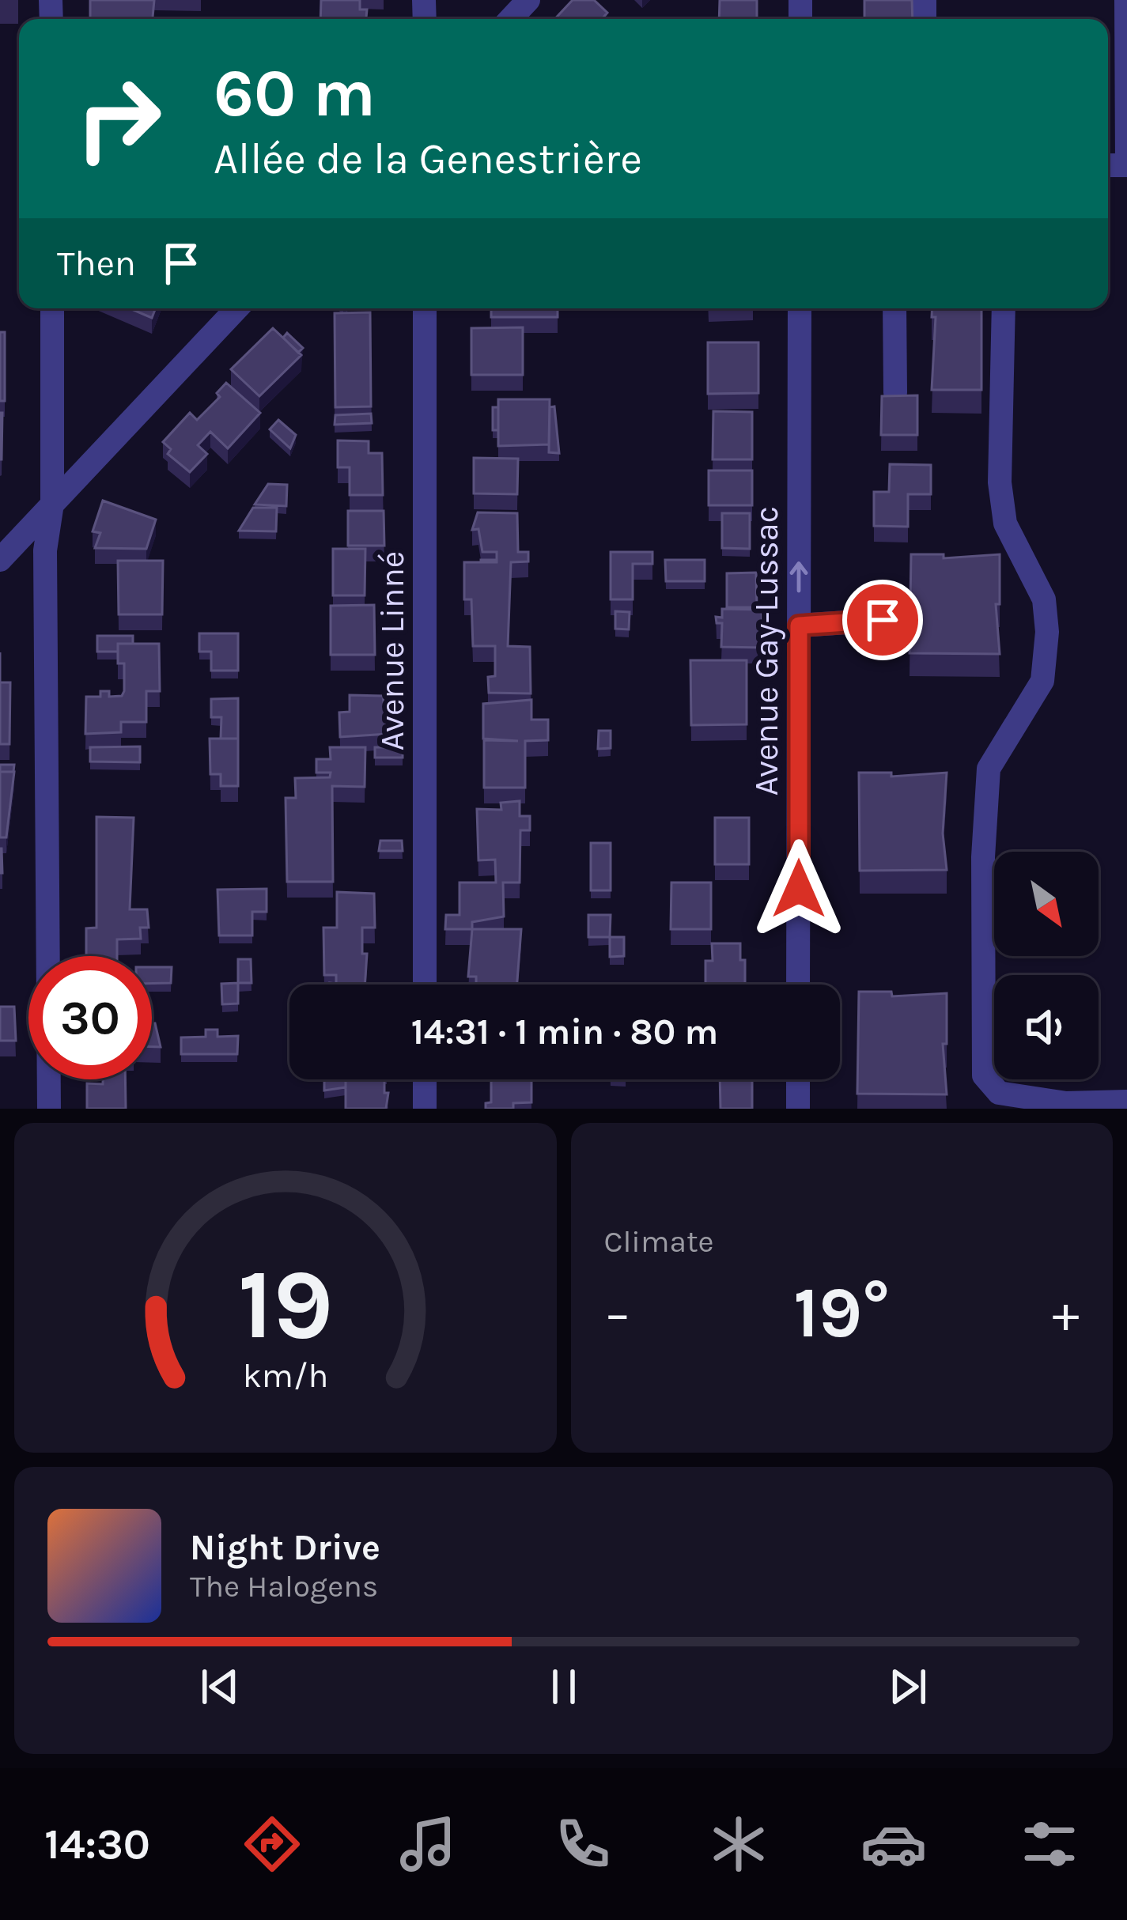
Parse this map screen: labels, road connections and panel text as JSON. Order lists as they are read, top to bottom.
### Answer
{
  "streets": {
    "street": ["Avenue Linné", "Avenue Gay-Lussac"]
  },
  "one_way": ["Avenue Gay-Lussac"],
  "north": "bottom right",
  "page": {
    "turn": ["60 m", "Allée de la Genestrière"],
    "then": "Then",
    "limit": "30",
    "trip": "14:31 · 1 min · 80 m",
    "tile": "Climate",
    "heat": ["−", "19°", "+"],
    "song": ["Night Drive", "The Halogens"],
    "tabs": "14:30",
    "gauge": ["19", "km/h"]
  }
}
